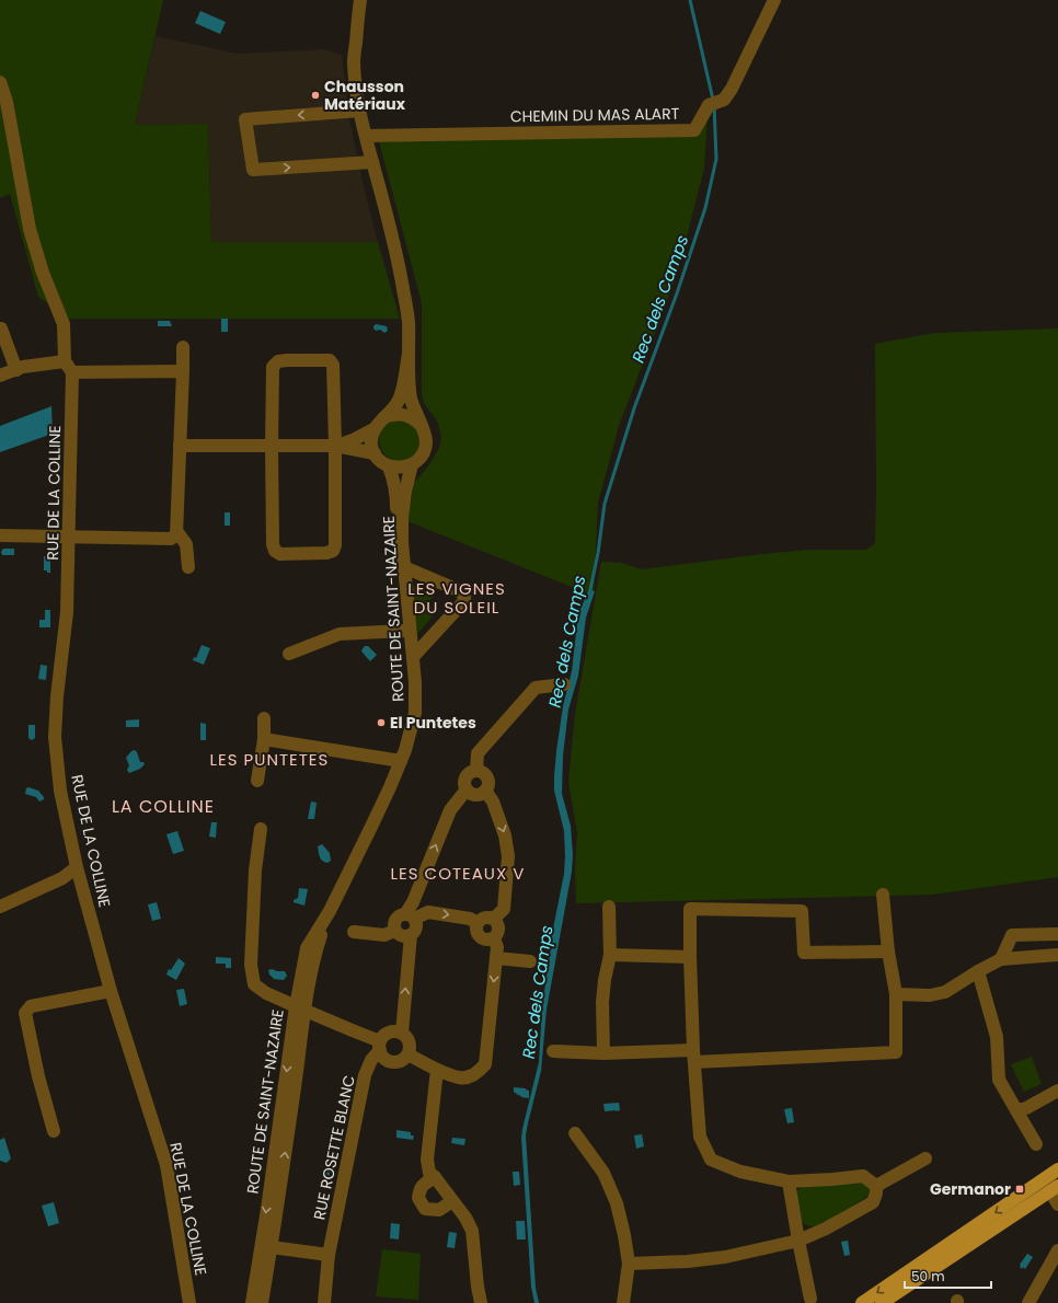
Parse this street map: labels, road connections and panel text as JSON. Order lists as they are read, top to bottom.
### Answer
{
  "streets": {
    "street": [
      "CHEMIN DU MAS ALART",
      "RUE DE LA COLLINE",
      "ROUTE DE SAINT-NAZAIRE",
      "RUE ROSETTE BLANC"
    ]
  },
  "districts": [
    "LES VIGNES DU SOLEIL",
    "LES PUNTETES",
    "LA COLLINE",
    "LES COTEAUX V"
  ],
  "water": ["Rec dels Camps"],
  "places": {
    "other": ["Chausson Matériaux", "El Puntetes"],
    "transit": ["Germanor"]
  },
  "scale_bar": "50 m"
}
